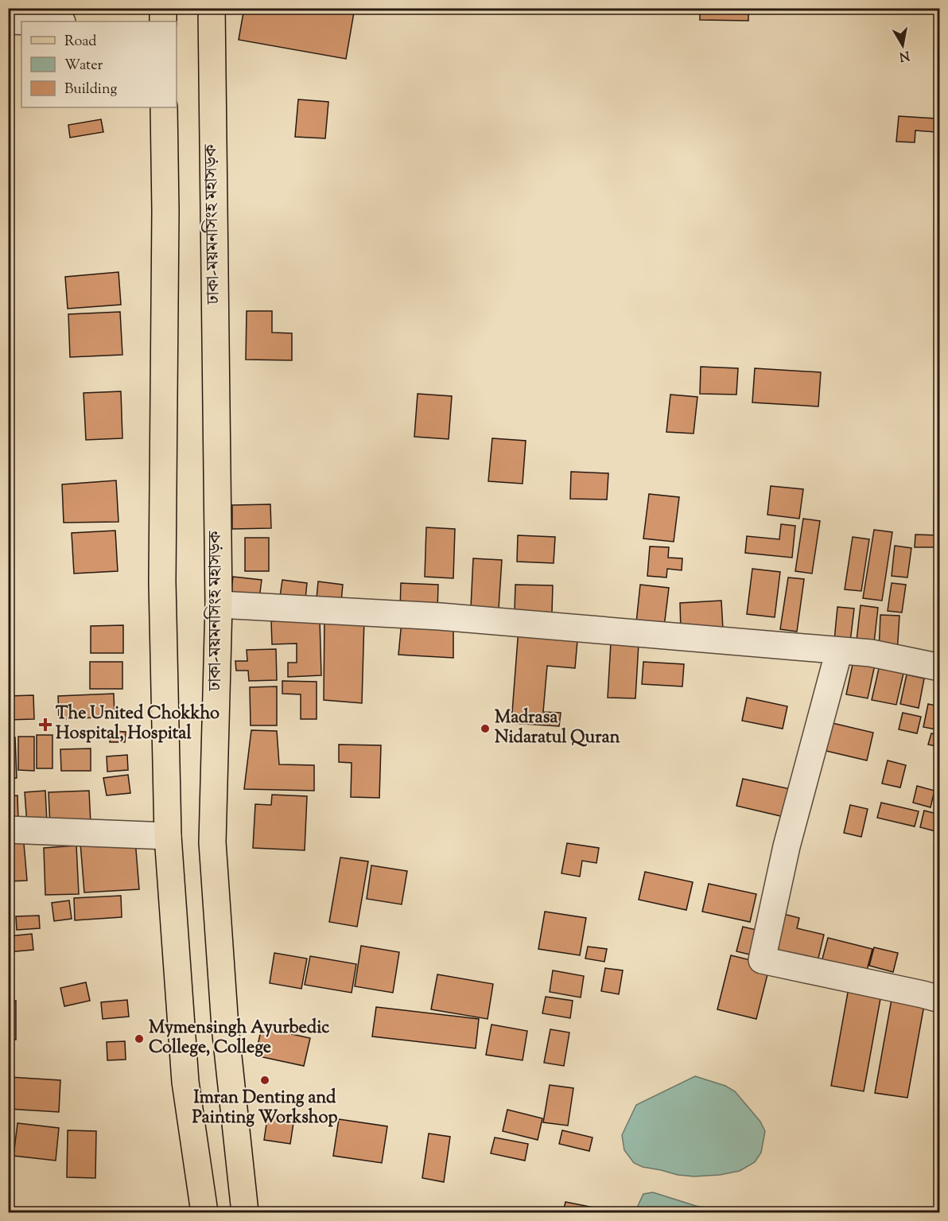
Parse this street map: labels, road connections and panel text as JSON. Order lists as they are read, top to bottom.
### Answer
{
  "streets": {
    "main road": ["ঢাকা-ময়মনসিংহ মহাসড়ক"]
  },
  "places": {
    "health": ["The United Chokkho Hospital, Hospital"],
    "other": ["Madrasa Nidaratul Quran", "Mymensingh Ayurbedic College, College", "Imran Denting and Painting Workshop"]
  },
  "legend": ["Road", "Water", "Building"],
  "north": "bottom"
}
